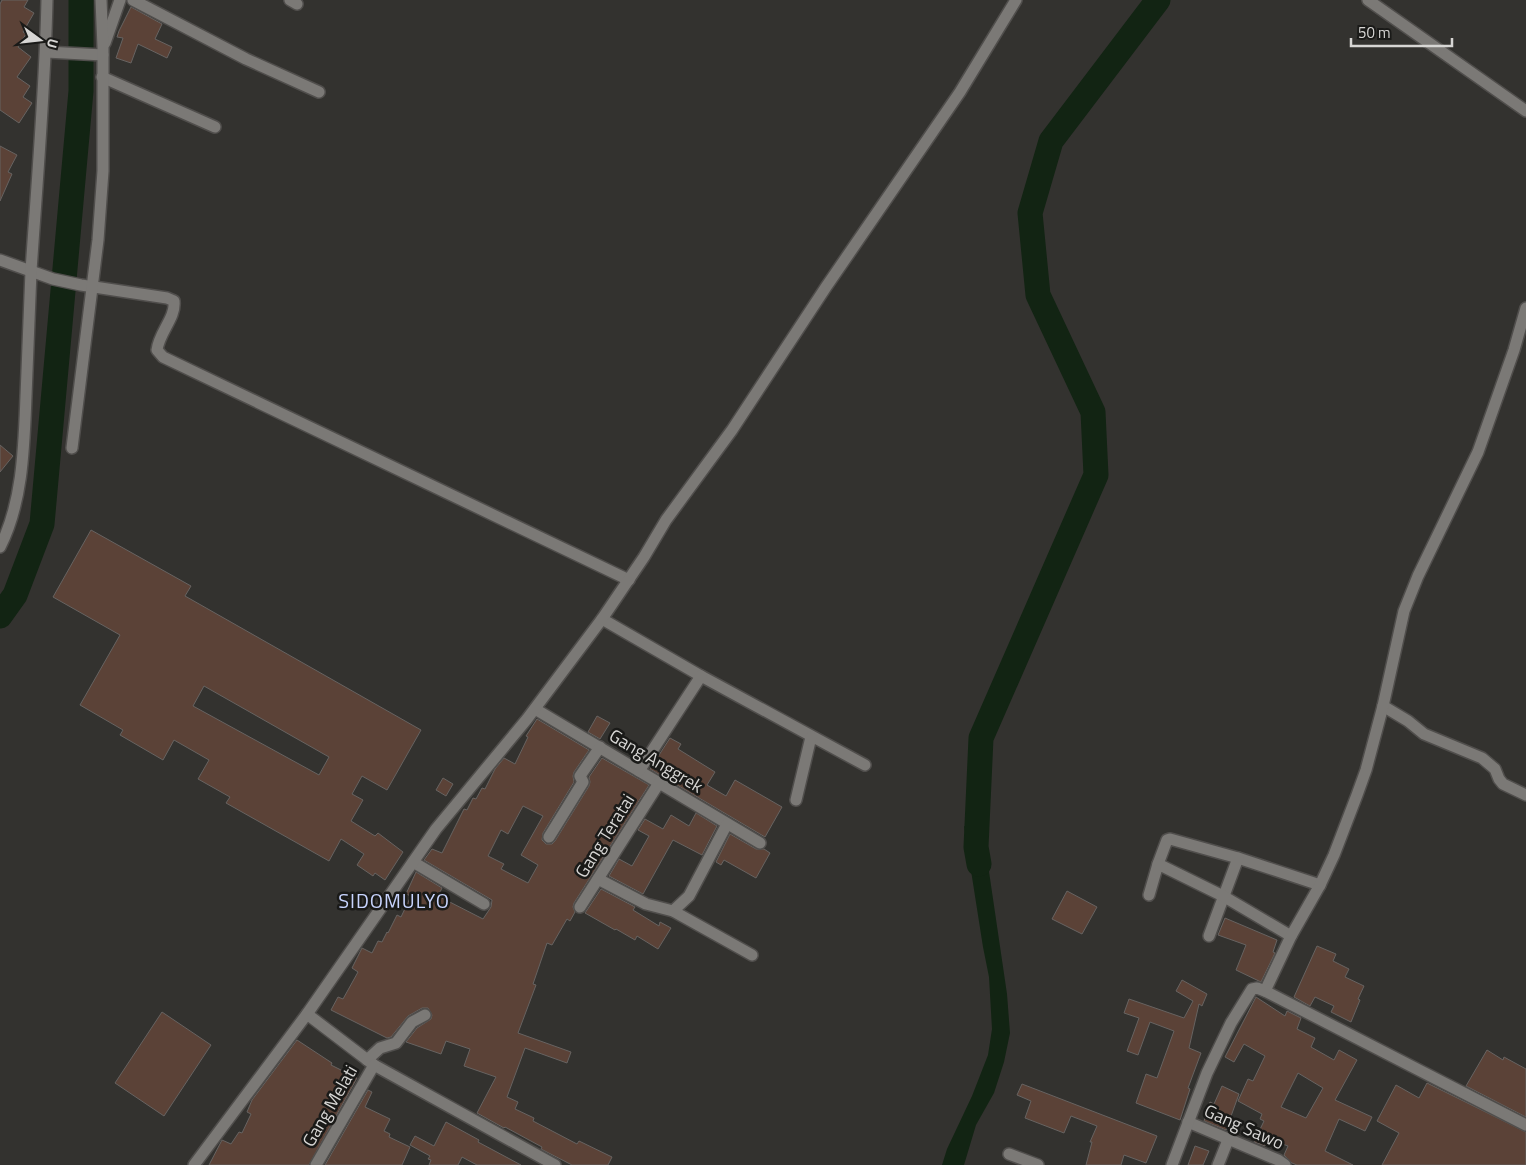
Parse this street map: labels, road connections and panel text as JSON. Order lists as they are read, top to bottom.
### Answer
{
  "streets": {
    "street": [
      "Gang Anggrek",
      "Gang Teratai",
      "Gang Melati",
      "Gang Sawo"
    ]
  },
  "crossings": [
    ["Gang Anggrek", "Gang Teratai"]
  ],
  "districts": ["SIDOMULYO"],
  "scale_bar": "50 m",
  "north": "right"
}
